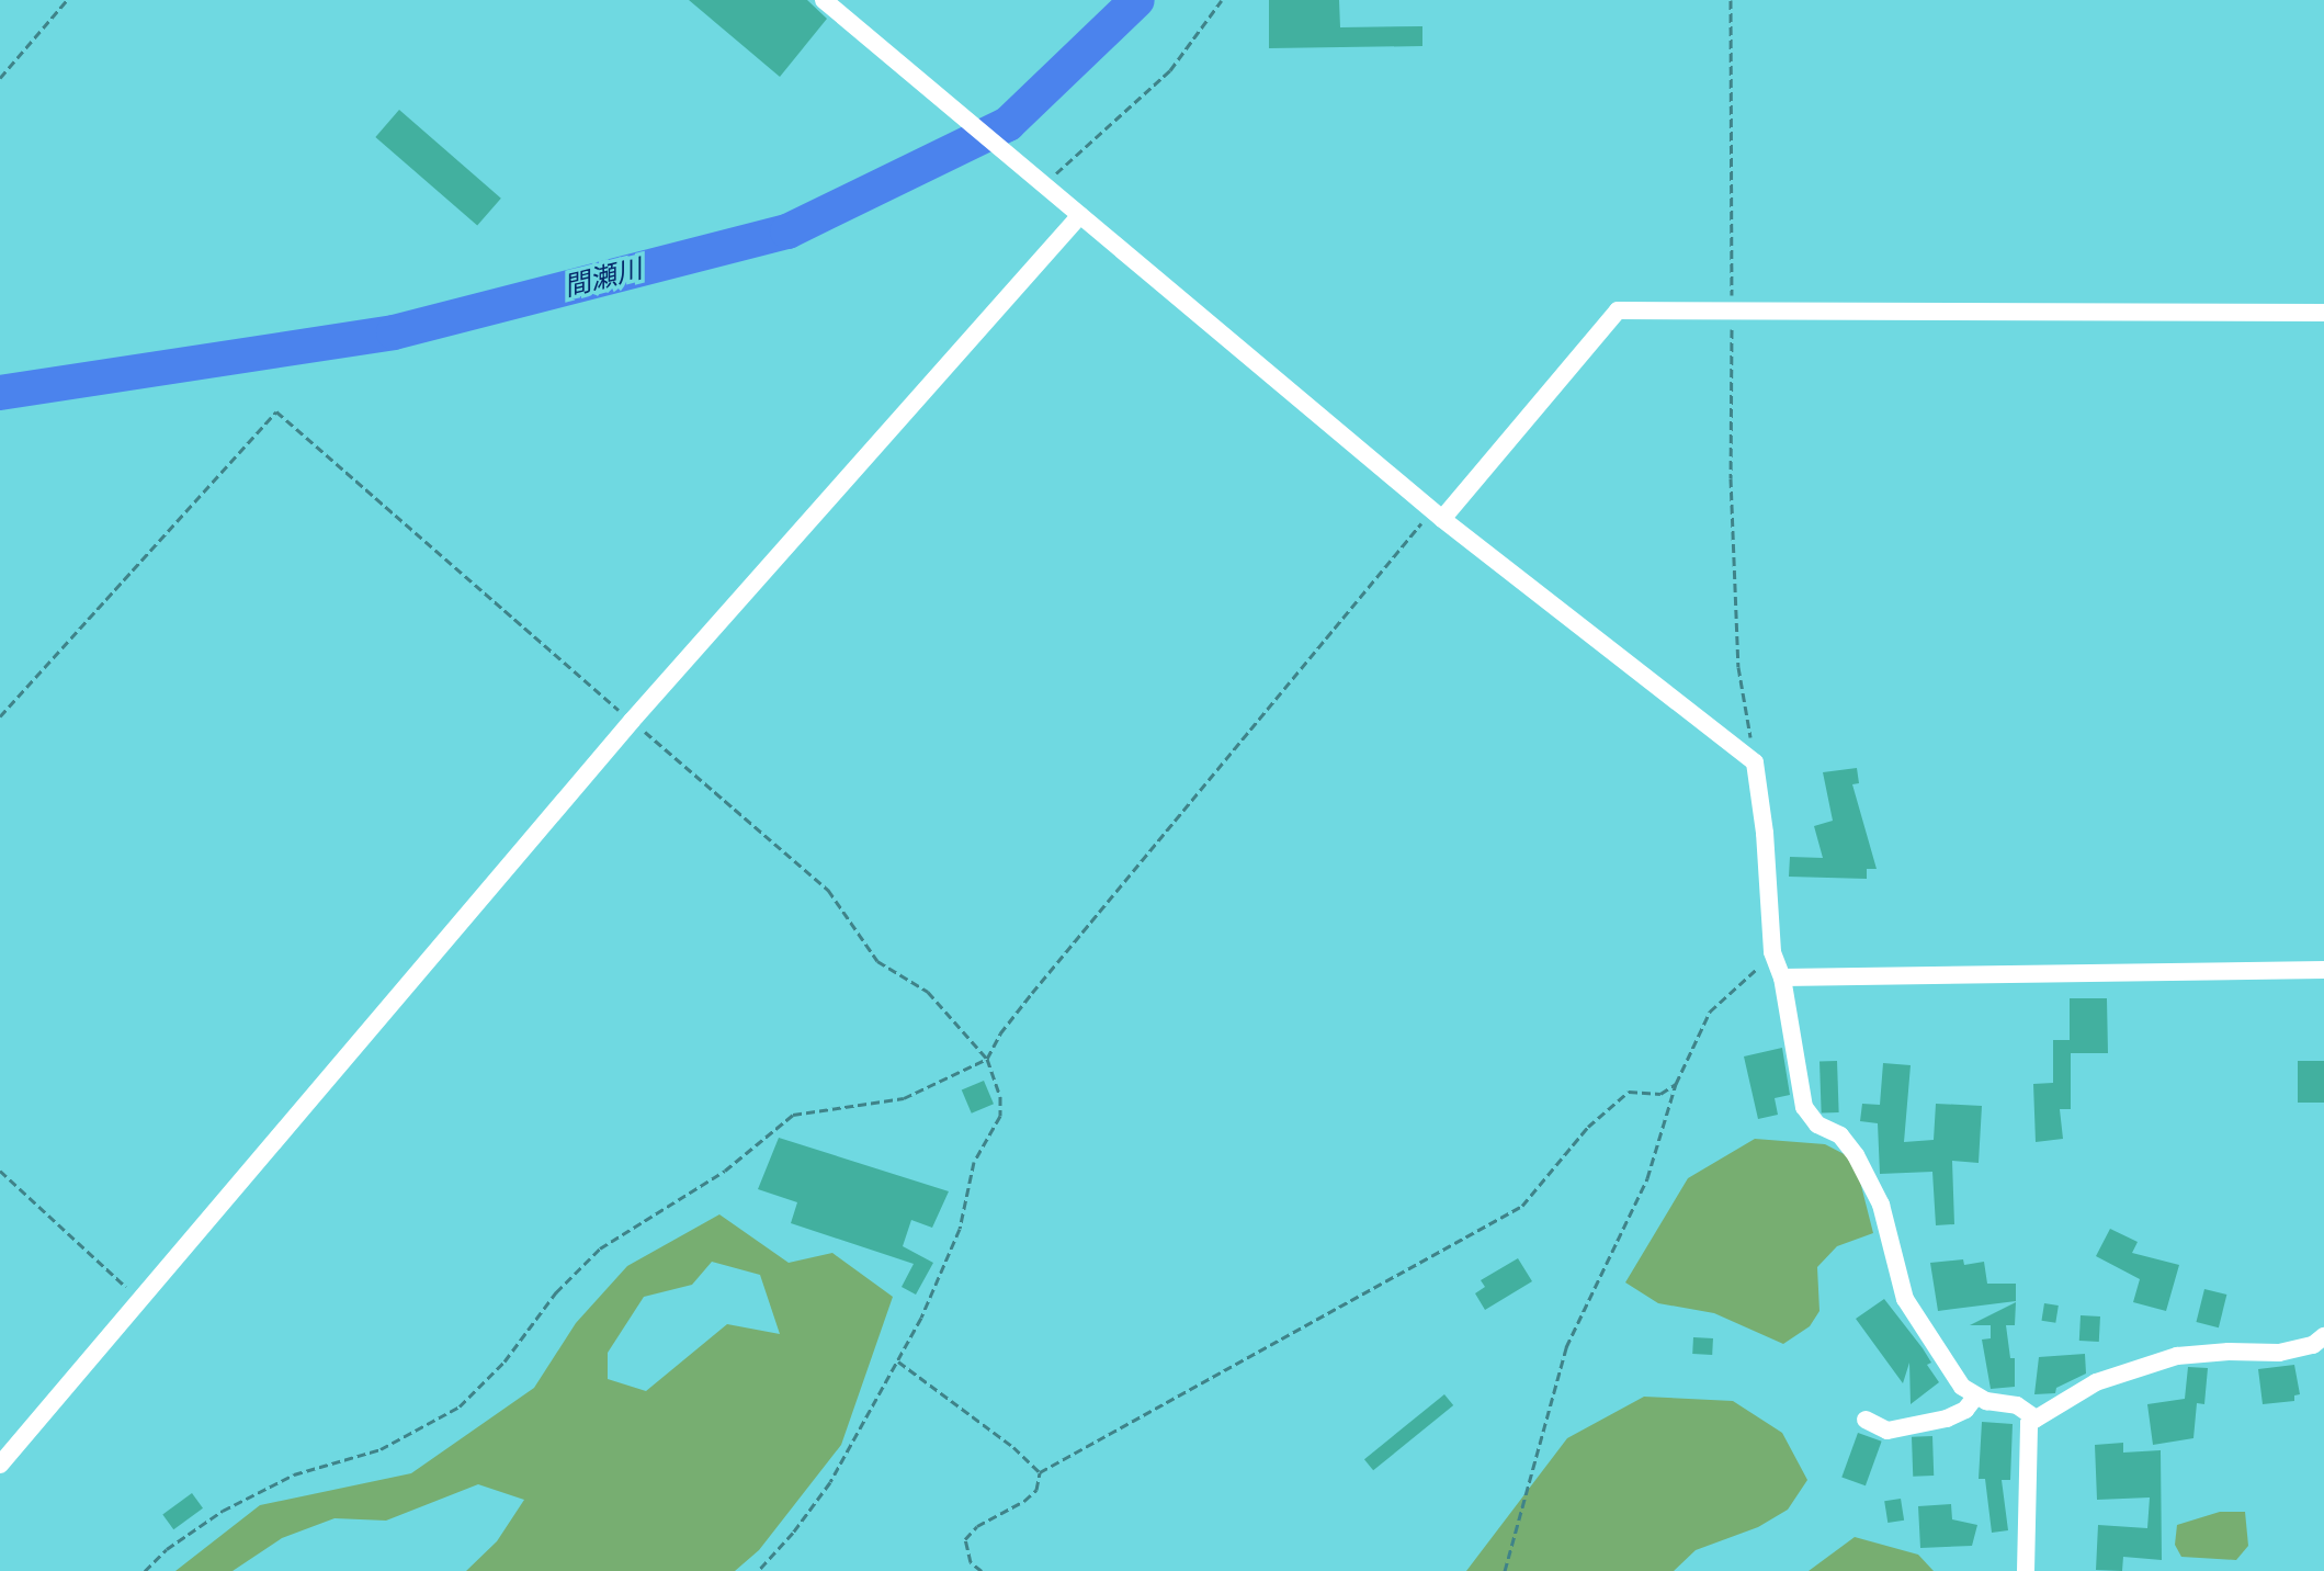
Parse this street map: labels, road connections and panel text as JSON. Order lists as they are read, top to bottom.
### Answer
{
  "water": ["間瀬川"]
}
